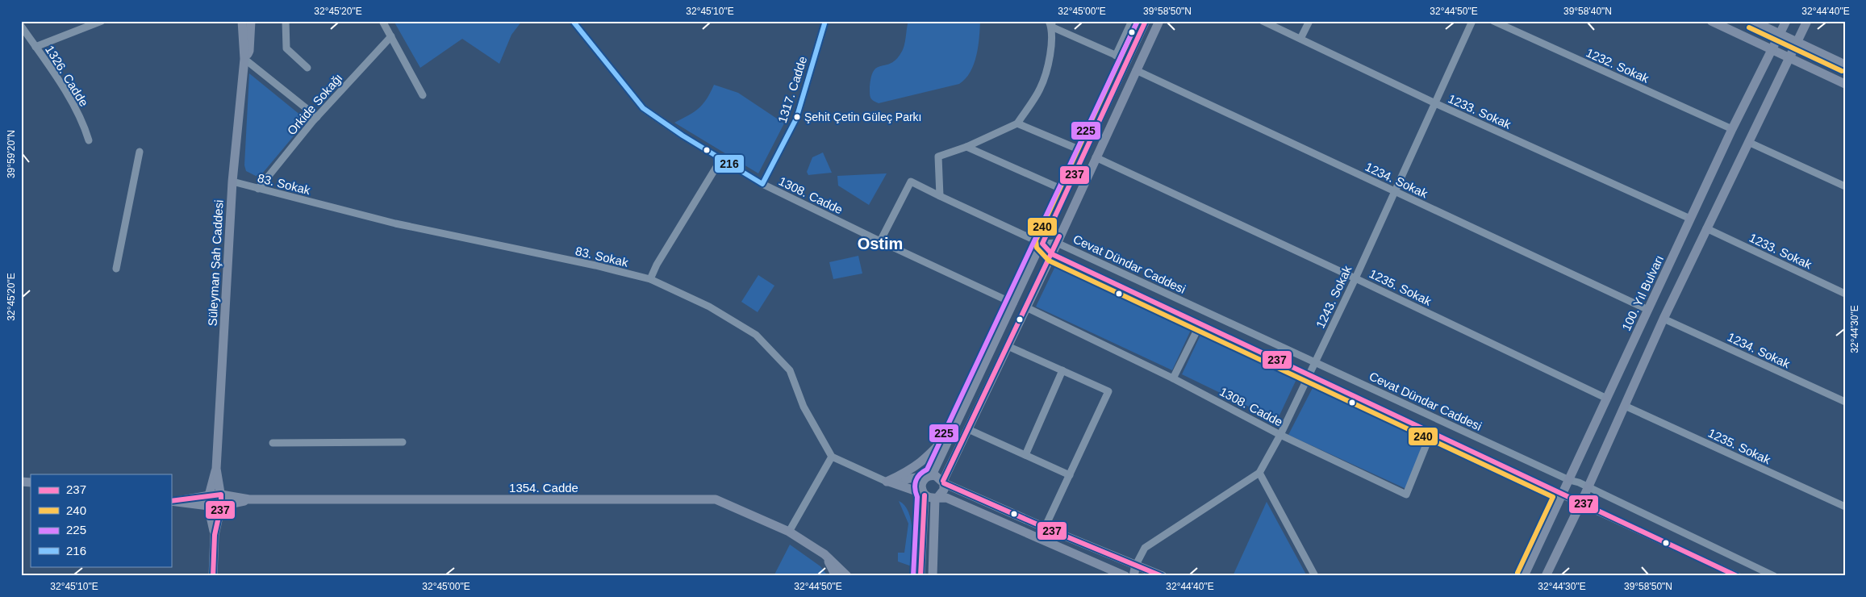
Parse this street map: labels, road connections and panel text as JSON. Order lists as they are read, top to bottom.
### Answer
{
  "streets": {
    "main road": ["Süleyman Şah Caddesi", "100. Yıl Bulvarı", "1354. Cadde"],
    "street": [
      "1232. Sokak",
      "1326. Cadde",
      "1317. Cadde",
      "Orkide Sokağı",
      "1233. Sokak",
      "1234. Sokak",
      "83. Sokak",
      "1308. Cadde",
      "Cevat Dündar Caddesi",
      "1235. Sokak",
      "1243. Sokak"
    ]
  },
  "crossings": [
    ["1232. Sokak", "100. Yıl Bulvarı"],
    ["1317. Cadde", "1308. Cadde"],
    ["Orkide Sokağı", "83. Sokak"],
    ["1233. Sokak", "100. Yıl Bulvarı"],
    ["1233. Sokak", "1243. Sokak"],
    ["1234. Sokak", "100. Yıl Bulvarı"],
    ["1234. Sokak", "1243. Sokak"],
    ["83. Sokak", "Süleyman Şah Caddesi"],
    ["1308. Cadde", "Cevat Dündar Caddesi"],
    ["1308. Cadde", "1243. Sokak"],
    ["Cevat Dündar Caddesi", "100. Yıl Bulvarı"],
    ["Cevat Dündar Caddesi", "1243. Sokak"],
    ["1235. Sokak", "100. Yıl Bulvarı"],
    ["1235. Sokak", "1243. Sokak"]
  ],
  "districts": ["Ostim"],
  "places": ["Şehit Çetin Güleç Parkı"],
  "lines": [
    "transit line 237",
    "transit line 240",
    "transit line 225",
    "transit line 216"
  ],
  "legend": [
    "237",
    "240",
    "225",
    "216"
  ],
  "coordinates": [
    "32°45'20\"E",
    "32°45'10\"E",
    "32°45'00\"E",
    "39°58'50\"N",
    "32°44'50\"E",
    "39°58'40\"N",
    "32°44'40\"E",
    "39°59'20\"N",
    "32°44'30\"E"
  ]
}
